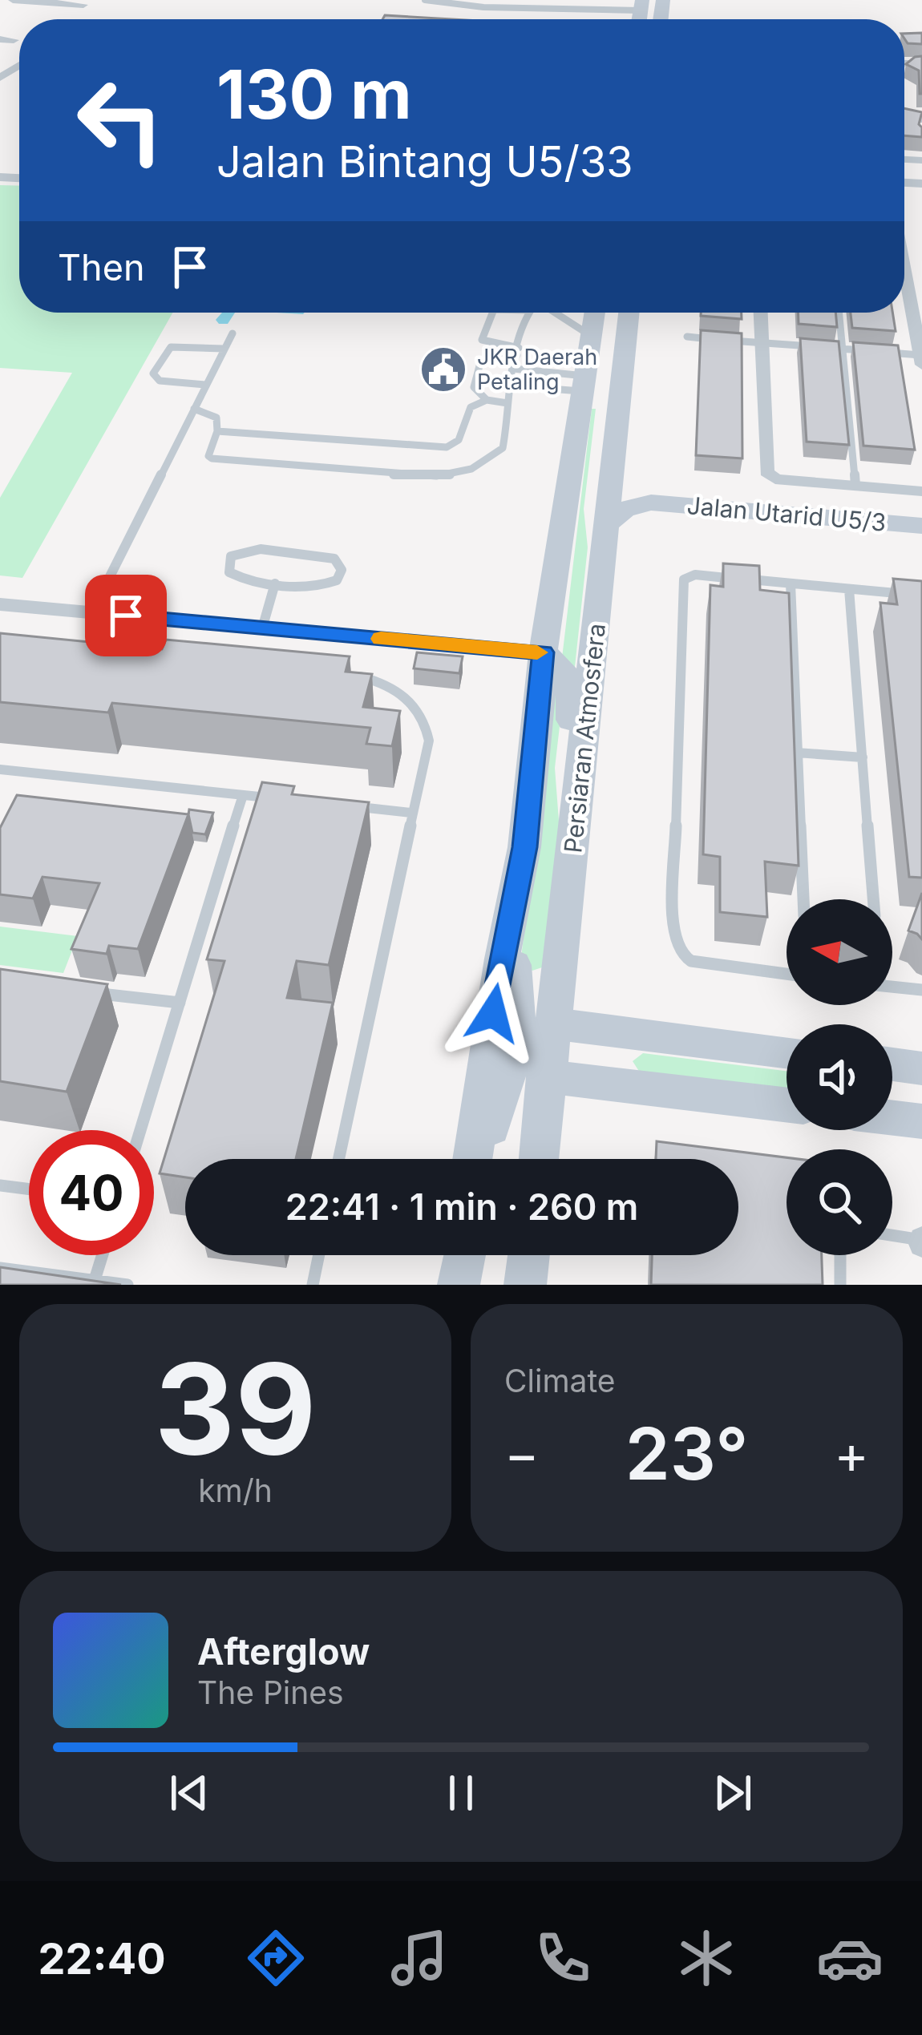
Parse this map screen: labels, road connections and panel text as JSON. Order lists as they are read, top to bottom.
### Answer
{
  "streets": {
    "street": ["Jalan Utarid U5/3", "Persiaran Atmosfera"]
  },
  "places": {
    "public building": ["JKR Daerah Petaling"]
  },
  "north": "left",
  "page": {
    "turn": ["130 m", "Jalan Bintang U5/33"],
    "then": "Then",
    "limit": "40",
    "trip": "22:41 · 1 min · 260 m",
    "tile": [
      ["39", "km/h"],
      "Climate"
    ],
    "heat": ["−", "23°", "+"],
    "song": ["Afterglow", "The Pines"],
    "tabs": "22:40"
  }
}
